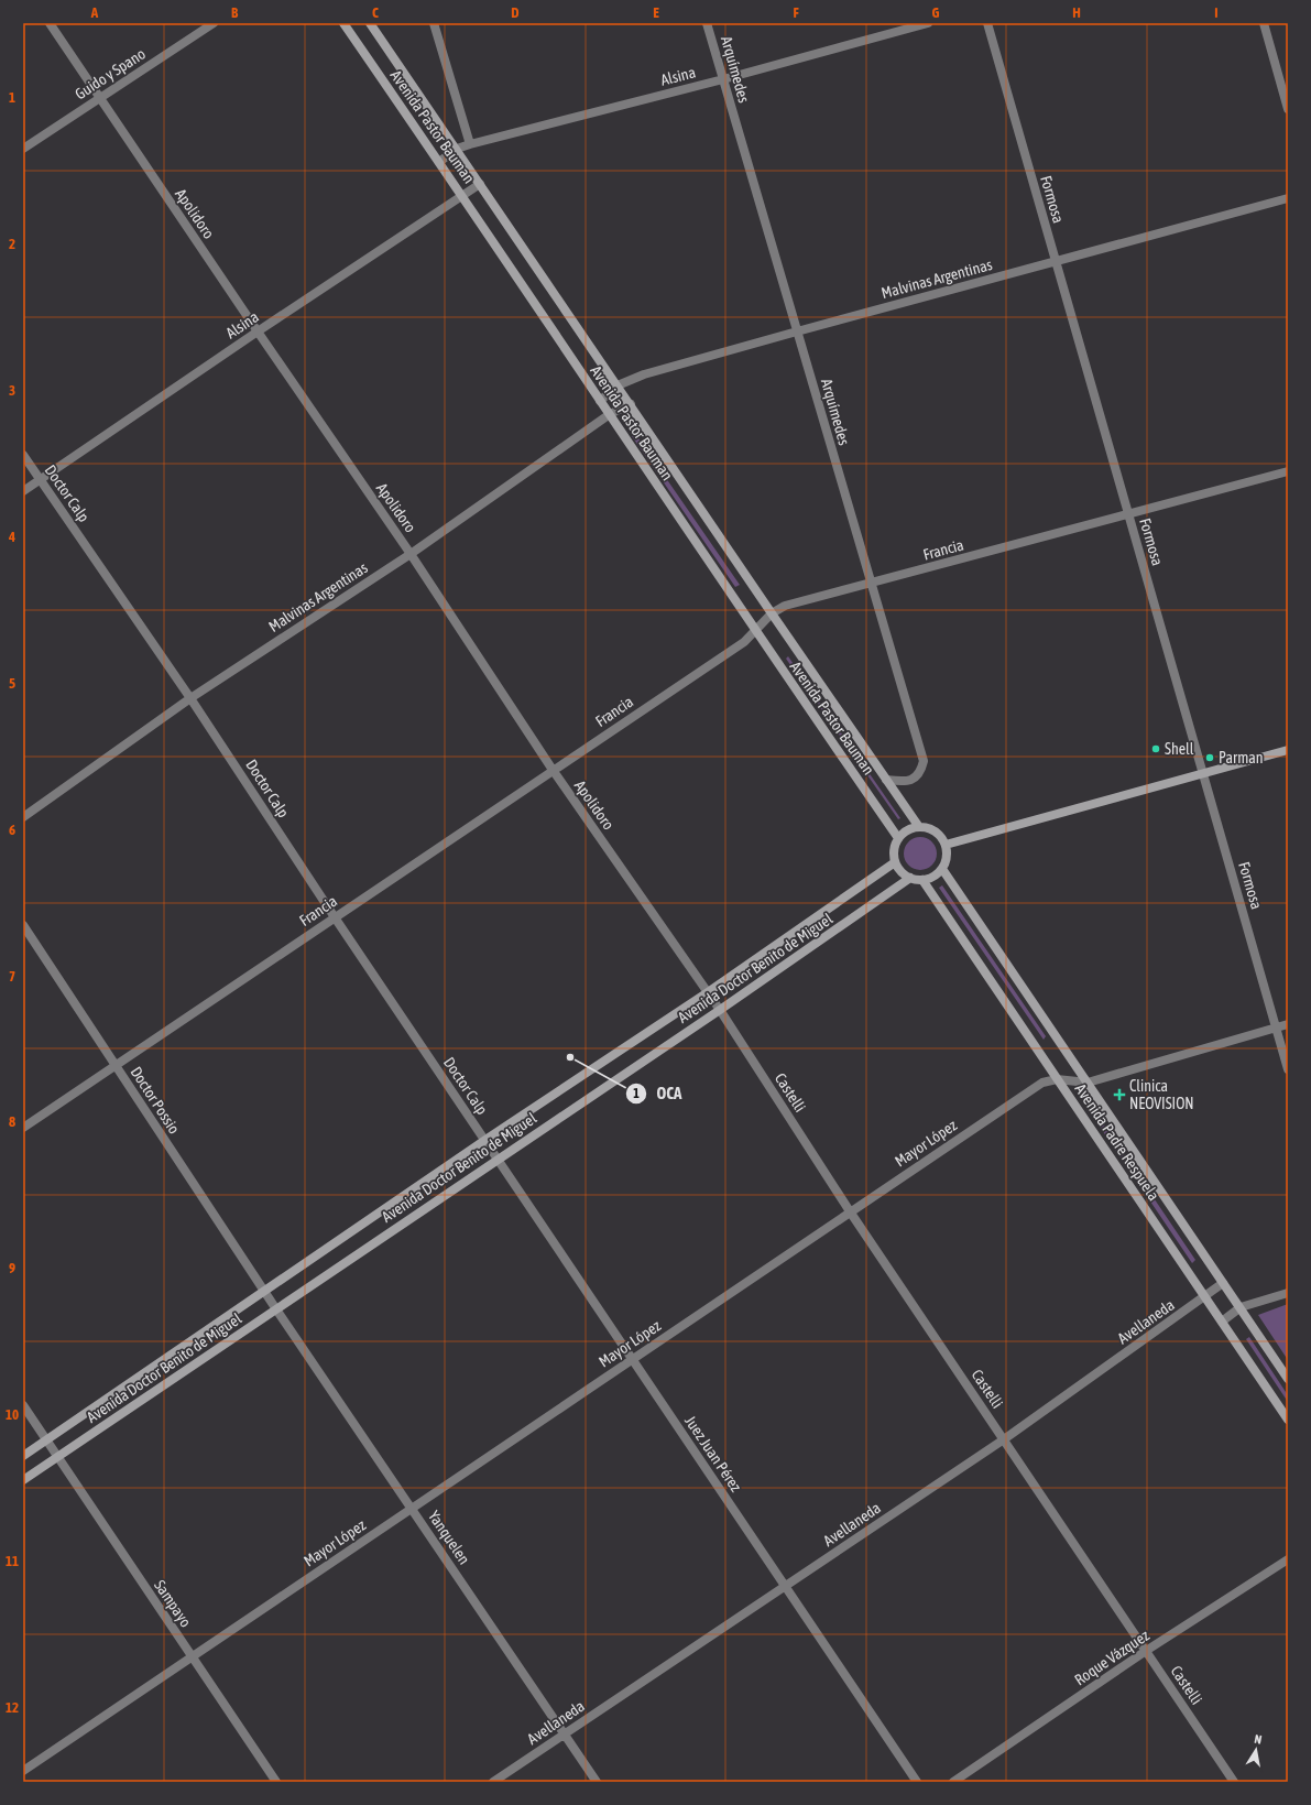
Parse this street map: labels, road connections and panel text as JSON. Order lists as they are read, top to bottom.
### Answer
{
  "streets": {
    "main road": ["Avenida Pastor Bauman", "Avenida Doctor Benito de Miguel", "Avenida Padre Respuela"],
    "street": [
      "Arquímedes",
      "Guido y Spano",
      "Alsina",
      "Formosa",
      "Apolidoro",
      "Malvinas Argentinas",
      "Doctor Calp",
      "Francia",
      "Castelli",
      "Doctor Possio",
      "Mayor López",
      "Avellaneda",
      "Juez Juan Pérez",
      "Yanquelen",
      "Sampayo",
      "Roque Vázquez"
    ]
  },
  "crossings": [
    ["Arquímedes", "Alsina"],
    ["Arquímedes", "Avenida Pastor Bauman"],
    ["Arquímedes", "Malvinas Argentinas"],
    ["Arquímedes", "Francia"],
    ["Guido y Spano", "Apolidoro"],
    ["Alsina", "Avenida Pastor Bauman"],
    ["Alsina", "Apolidoro"],
    ["Alsina", "Doctor Calp"],
    ["Avenida Pastor Bauman", "Malvinas Argentinas"],
    ["Avenida Pastor Bauman", "Francia"],
    ["Avenida Pastor Bauman", "Avenida Doctor Benito de Miguel"],
    ["Avenida Pastor Bauman", "Avenida Padre Respuela"],
    ["Formosa", "Malvinas Argentinas"],
    ["Formosa", "Francia"],
    ["Formosa", "Mayor López"],
    ["Apolidoro", "Malvinas Argentinas"],
    ["Apolidoro", "Francia"],
    ["Apolidoro", "Avenida Doctor Benito de Miguel"],
    ["Apolidoro", "Castelli"],
    ["Malvinas Argentinas", "Doctor Calp"],
    ["Doctor Calp", "Francia"],
    ["Doctor Calp", "Avenida Doctor Benito de Miguel"],
    ["Doctor Calp", "Juez Juan Pérez"],
    ["Francia", "Doctor Possio"],
    ["Avenida Doctor Benito de Miguel", "Castelli"],
    ["Avenida Doctor Benito de Miguel", "Doctor Possio"],
    ["Avenida Doctor Benito de Miguel", "Avenida Padre Respuela"],
    ["Avenida Doctor Benito de Miguel", "Juez Juan Pérez"],
    ["Avenida Doctor Benito de Miguel", "Yanquelen"],
    ["Avenida Doctor Benito de Miguel", "Sampayo"],
    ["Castelli", "Mayor López"],
    ["Castelli", "Avellaneda"],
    ["Castelli", "Roque Vázquez"],
    ["Doctor Possio", "Yanquelen"],
    ["Avenida Padre Respuela", "Mayor López"],
    ["Avenida Padre Respuela", "Avellaneda"],
    ["Mayor López", "Juez Juan Pérez"],
    ["Mayor López", "Yanquelen"],
    ["Mayor López", "Sampayo"],
    ["Avellaneda", "Juez Juan Pérez"],
    ["Avellaneda", "Yanquelen"]
  ],
  "places": {
    "other": ["Shell", "Parman", "OCA"],
    "health": ["Clinica NEOVISION"]
  },
  "north": "top",
  "grid": {
    "columns": [
      "A",
      "B",
      "C",
      "D",
      "E",
      "F",
      "G",
      "H",
      "I"
    ],
    "rows": [
      "1",
      "2",
      "3",
      "4",
      "5",
      "6",
      "7",
      "8",
      "9",
      "10",
      "11",
      "12"
    ]
  }
}
